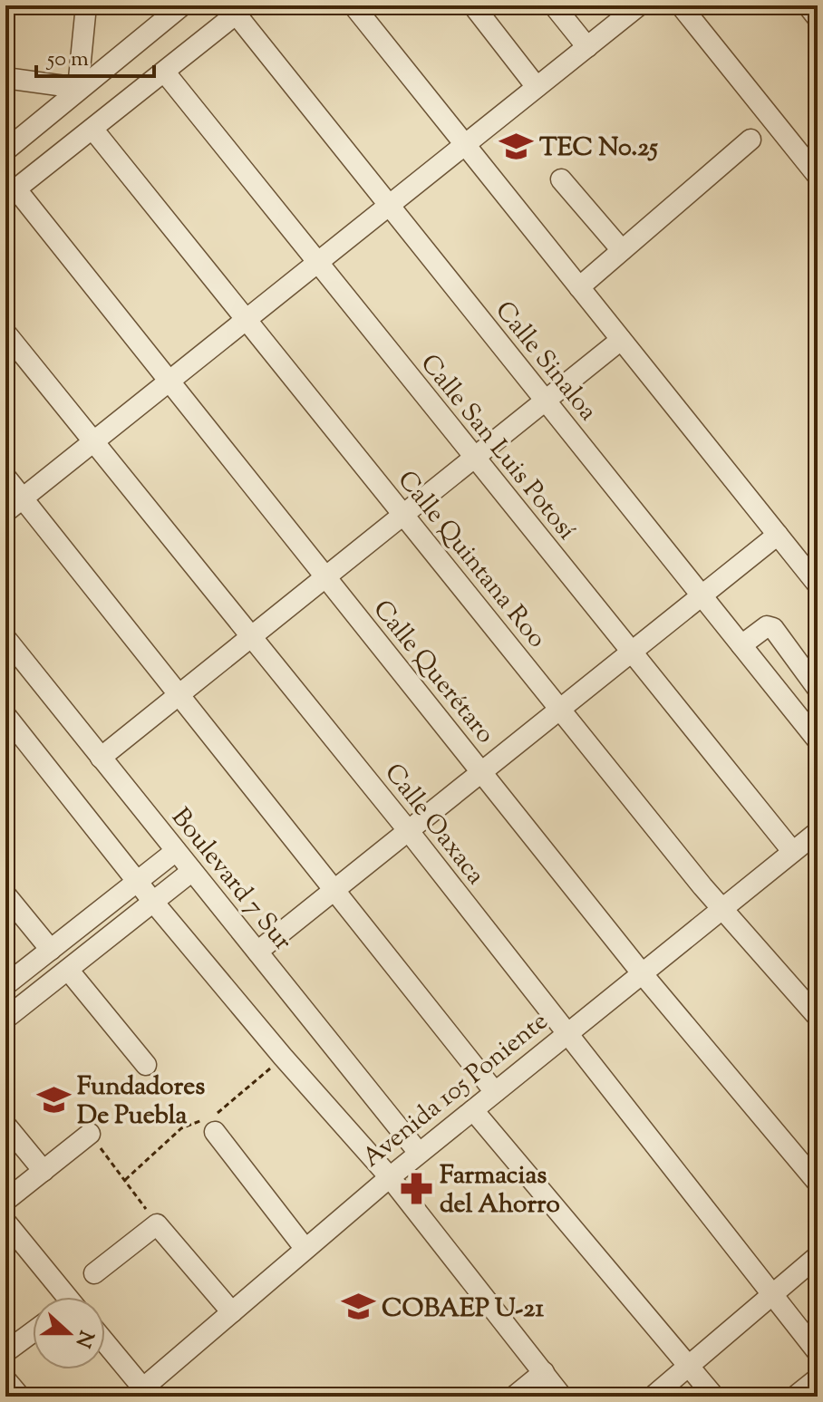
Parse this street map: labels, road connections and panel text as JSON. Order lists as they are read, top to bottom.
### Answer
{
  "streets": {
    "street": [
      "Calle Sinaloa",
      "Calle San Luis Potosí",
      "Calle Quintana Roo",
      "Calle Querétaro",
      "Calle Oaxaca",
      "Boulevard 7 Sur",
      "Avenida 105 Poniente"
    ]
  },
  "crossings": [
    ["Calle San Luis Potosí", "Avenida 105 Poniente"],
    ["Calle Quintana Roo", "Avenida 105 Poniente"],
    ["Calle Querétaro", "Avenida 105 Poniente"],
    ["Calle Oaxaca", "Avenida 105 Poniente"],
    ["Boulevard 7 Sur", "Avenida 105 Poniente"]
  ],
  "places": {
    "school or university": ["TEC N0.25", "Fundadores De Puebla", "COBAEP U-21"],
    "pharmacy": ["Farmacias del Ahorro"]
  },
  "scale_bar": "50 m",
  "north": "right"
}
